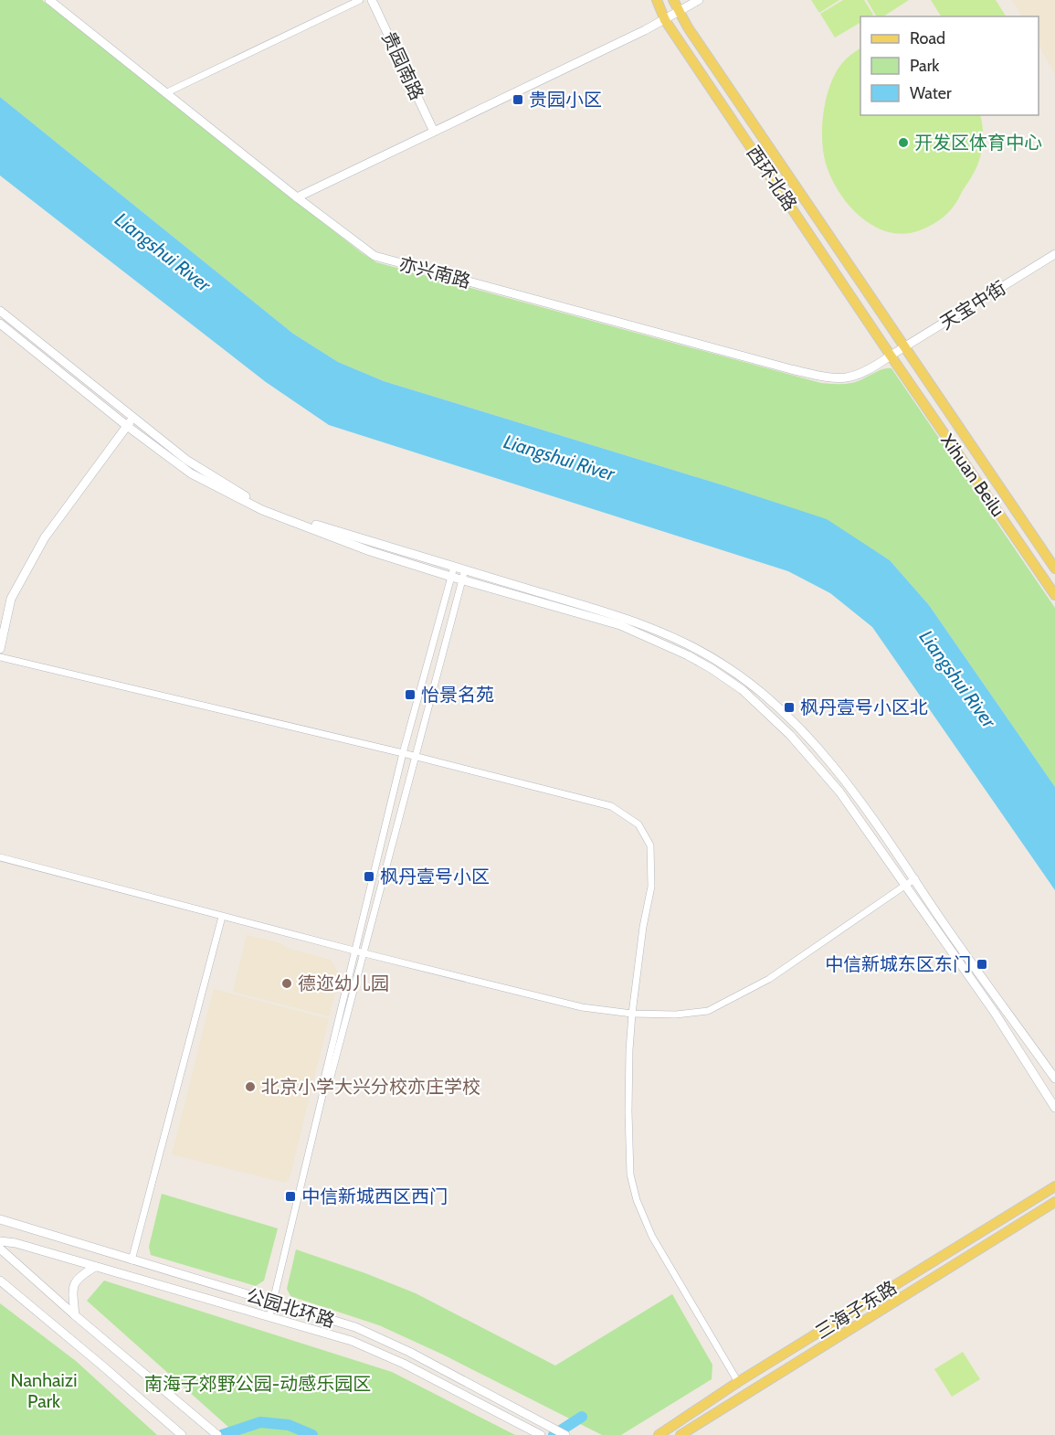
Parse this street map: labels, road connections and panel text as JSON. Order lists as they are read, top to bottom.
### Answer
{
  "streets": {
    "main road": ["西环北路", "Xihuan Beilu", "三海子东路"],
    "street": [
      "贵园南路",
      "亦兴南路",
      "天宝中街",
      "公园北环路"
    ]
  },
  "crossings": [
    ["西环北路", "亦兴南路"],
    ["西环北路", "天宝中街"],
    ["西环北路", "Xihuan Beilu"],
    ["亦兴南路", "天宝中街"],
    ["亦兴南路", "Xihuan Beilu"],
    ["天宝中街", "Xihuan Beilu"]
  ],
  "water": ["Liangshui River"],
  "parks": ["Nanhaizi Park", "南海子郊野公园-动感乐园区"],
  "places": {
    "transit": [
      "贵园小区",
      "怡景名苑",
      "枫丹壹号小区北",
      "枫丹壹号小区",
      "中信新城东区东门",
      "中信新城西区西门"
    ],
    "other": ["开发区体育中心", "德迩幼儿园", "北京小学大兴分校亦庄学校"]
  },
  "legend": ["Road", "Park", "Water"]
}
